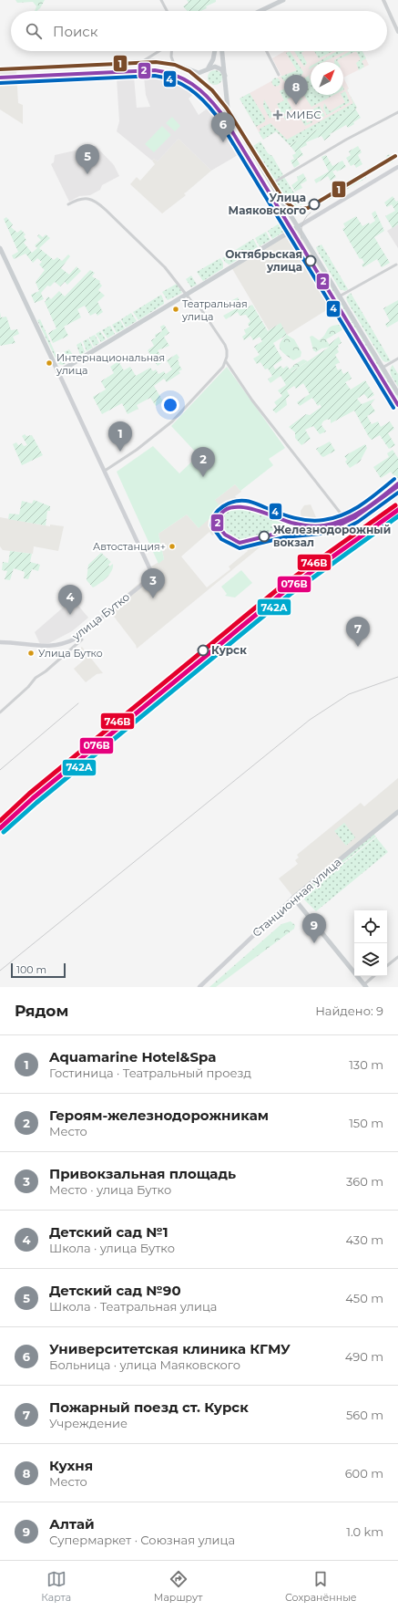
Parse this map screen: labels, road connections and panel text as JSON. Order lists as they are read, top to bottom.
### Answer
{
  "streets": {
    "main road": ["улица Бутко", "Станционная улица"]
  },
  "places": {
    "health": ["МИБС"],
    "other": [
      "Улица Маяковского",
      "Октябрьская улица",
      "Театральная улица",
      "Интернациональная улица",
      "Железнодорожный вокзал",
      "Автостанция+",
      "Курск",
      "Улица Бутко"
    ]
  },
  "lines": [
    "transit line 1",
    "transit line 2",
    "transit line 4",
    "transit line 746В",
    "transit line 076В",
    "transit line 742А"
  ],
  "scale_bar": "100 m",
  "north": "top right",
  "page": {
    "search": "Поиск",
    "pins": [
      "8",
      "6",
      "5",
      "1",
      "2",
      "3",
      "4",
      "7",
      "9"
    ],
    "scale": "100 m",
    "heading": ["Рядом", "Найдено: 9"],
    "list": [
      {
        "mark": "1",
        "name": "Aquamarine Hotel&Spa",
        "note": "Гостиница · Театральный проезд",
        "value": "130 m"
      },
      {
        "mark": "2",
        "name": "Героям-железнодорожникам",
        "note": "Место",
        "value": "150 m"
      },
      {
        "mark": "3",
        "name": "Привокзальная площадь",
        "note": "Место · улица Бутко",
        "value": "360 m"
      },
      {
        "mark": "4",
        "name": "Детский сад №1",
        "note": "Школа · улица Бутко",
        "value": "430 m"
      },
      {
        "mark": "5",
        "name": "Детский сад №90",
        "note": "Школа · Театральная улица",
        "value": "450 m"
      },
      {
        "mark": "6",
        "name": "Университетская клиника КГМУ",
        "note": "Больница · улица Маяковского",
        "value": "490 m"
      },
      {
        "mark": "7",
        "name": "Пожарный поезд ст. Курск",
        "note": "Учреждение",
        "value": "560 m"
      },
      {
        "mark": "8",
        "name": "Кухня",
        "note": "Место",
        "value": "600 m"
      },
      {
        "mark": "9",
        "name": "Алтай",
        "note": "Супермаркет · Союзная улица",
        "value": "1.0 km"
      }
    ],
    "nav": ["Карта", "Маршрут", "Сохранённые"]
  }
}
